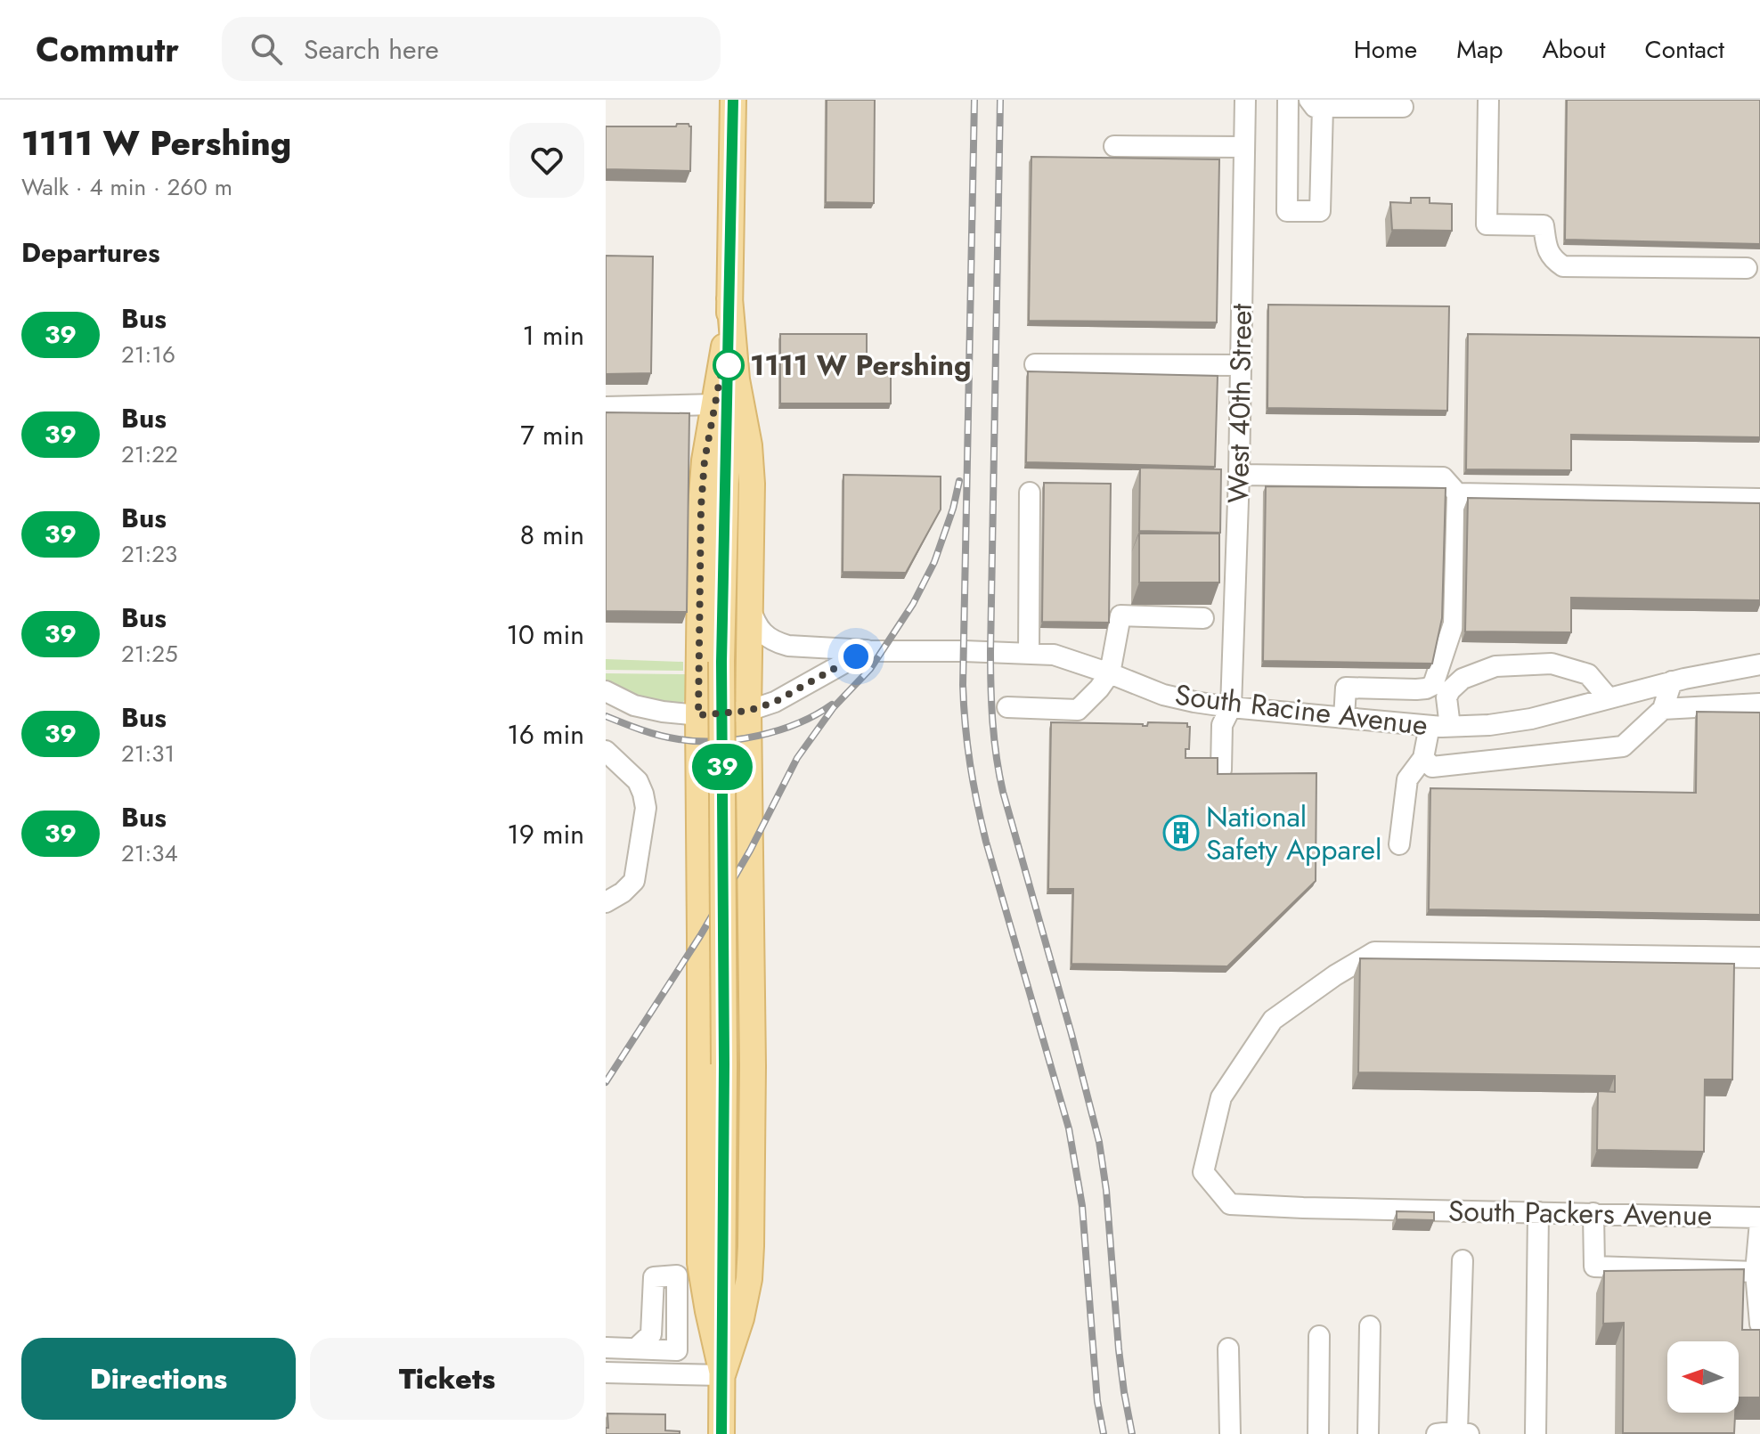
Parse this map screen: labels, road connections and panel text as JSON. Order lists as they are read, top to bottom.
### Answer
{
  "streets": {
    "street": ["West 40th Street", "South Racine Avenue", "South Packers Avenue"]
  },
  "crossings": [
    ["West 40th Street", "South Racine Avenue"]
  ],
  "places": {
    "other": ["1111 W Pershing"],
    "building": ["National Safety Apparel"]
  },
  "lines": ["bus line 39"],
  "north": "left",
  "page": {
    "header": "Commutr",
    "search": "Search here",
    "nav": [
      "Home",
      "Map",
      "About",
      "Contact"
    ],
    "heading": [
      ["1111 W Pershing", "Walk · 4 min · 260 m"],
      "Departures"
    ],
    "on_map": "39",
    "list": [
      {
        "mark": "39",
        "name": "Bus",
        "note": "21:16",
        "value": "1 min"
      },
      {
        "mark": "39",
        "name": "Bus",
        "note": "21:22",
        "value": "7 min"
      },
      {
        "mark": "39",
        "name": "Bus",
        "note": "21:23",
        "value": "8 min"
      },
      {
        "mark": "39",
        "name": "Bus",
        "note": "21:25",
        "value": "10 min"
      },
      {
        "mark": "39",
        "name": "Bus",
        "note": "21:31",
        "value": "16 min"
      },
      {
        "mark": "39",
        "name": "Bus",
        "note": "21:34",
        "value": "19 min"
      }
    ],
    "buttons": ["Directions", "Tickets"]
  }
}
